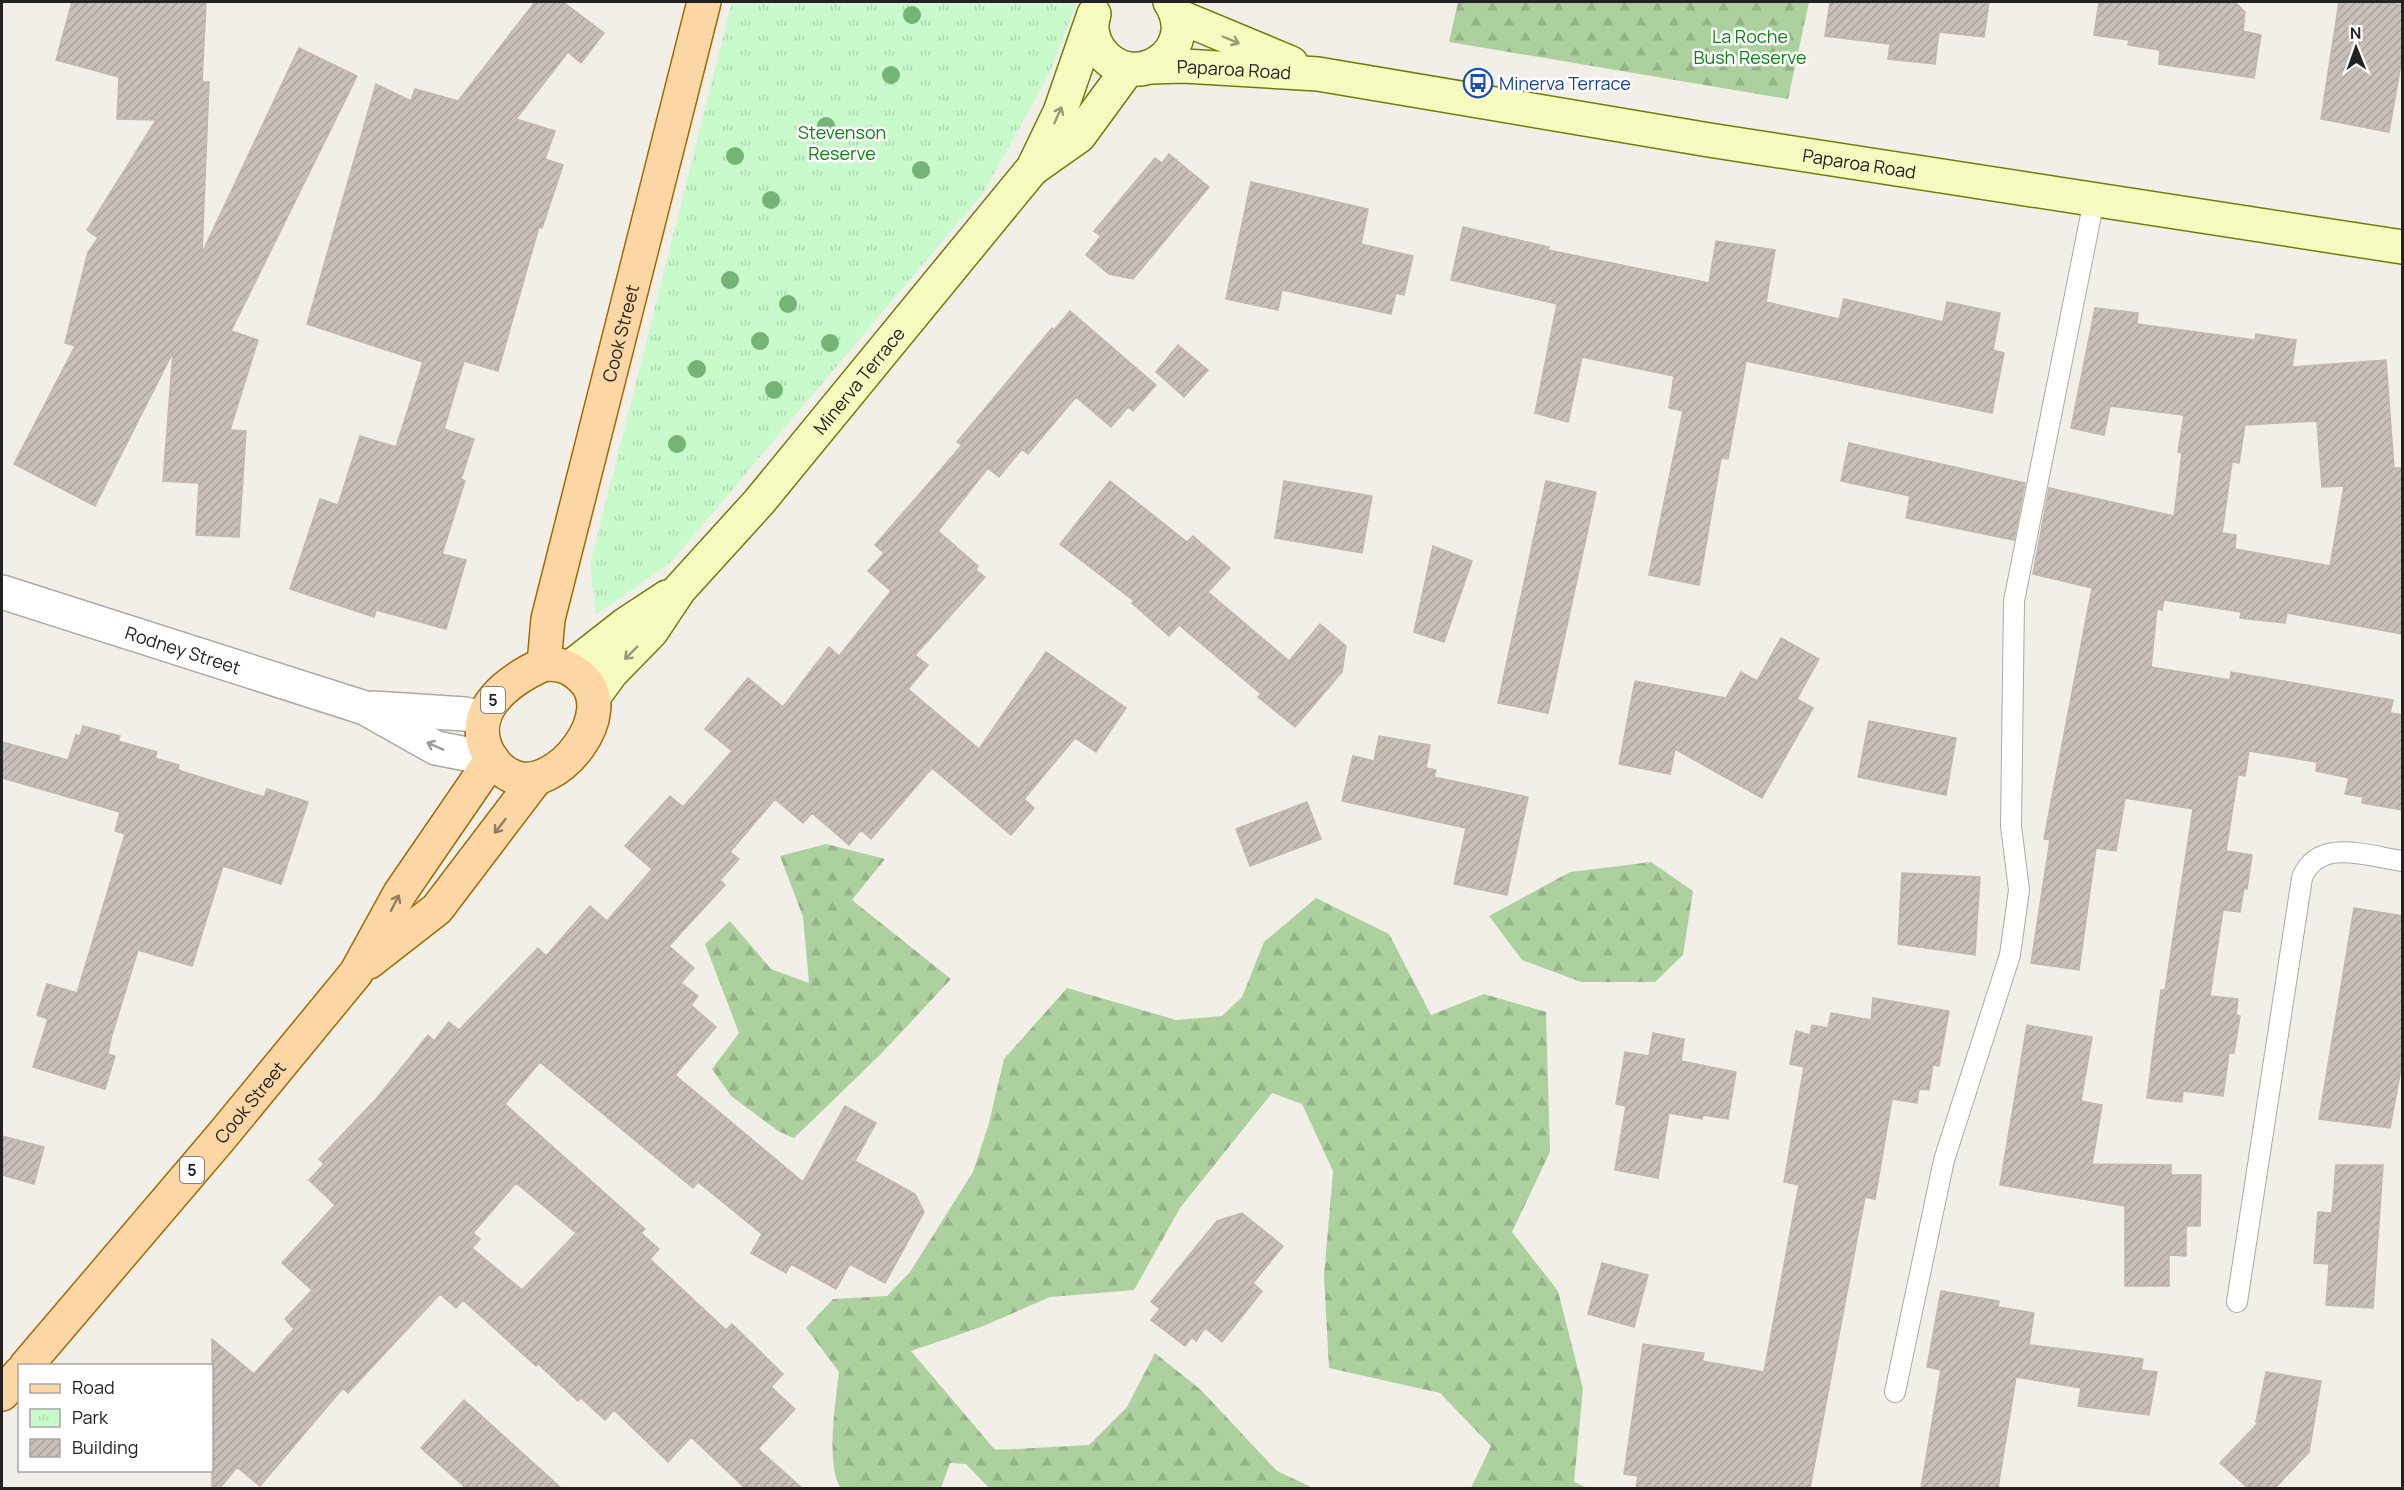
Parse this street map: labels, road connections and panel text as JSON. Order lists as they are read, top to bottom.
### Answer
{
  "streets": {
    "main road": [
      "Paparoa Road",
      "Cook Street",
      "Minerva Terrace",
      "5"
    ],
    "street": ["Rodney Street"]
  },
  "crossings": [
    ["Paparoa Road", "Minerva Terrace"],
    ["Paparoa Road", "5"],
    ["Cook Street", "Minerva Terrace"],
    ["Cook Street", "Rodney Street"],
    ["Cook Street", "5"],
    ["Minerva Terrace", "Rodney Street"],
    ["Minerva Terrace", "5"],
    ["Rodney Street", "5"]
  ],
  "parks": ["La Roche Bush Reserve", "Stevenson Reserve"],
  "places": {
    "bus stop": ["Minerva Terrace"]
  },
  "legend": ["Road", "Park", "Building"],
  "north": "top"
}
